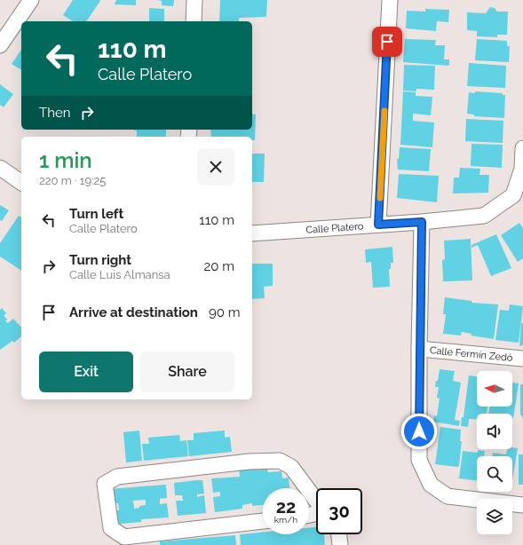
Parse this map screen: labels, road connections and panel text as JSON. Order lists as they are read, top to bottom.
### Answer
{
  "streets": {
    "street": ["Calle Platero", "Calle Fermín Zedó"]
  },
  "north": "left",
  "page": {
    "turn": ["110 m", "Calle Platero"],
    "then": "Then",
    "heading": ["1 min", "220 m · 19:25"],
    "list": [
      {
        "name": "Turn left",
        "note": "Calle Platero",
        "value": "110 m"
      },
      {
        "name": "Turn right",
        "note": "Calle Luis Almansa",
        "value": "20 m"
      },
      {
        "name": "Arrive at destination",
        "value": "90 m"
      }
    ],
    "buttons": ["Exit", "Share"],
    "speed": "22 km/h",
    "limit": "30"
  }
}
